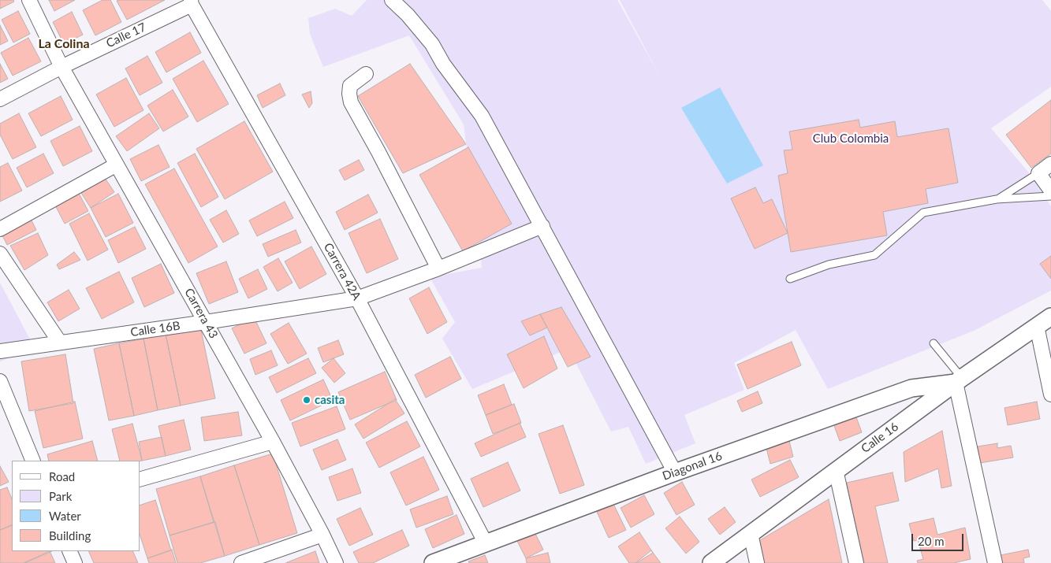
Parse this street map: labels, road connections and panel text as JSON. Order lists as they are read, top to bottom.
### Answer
{
  "streets": {
    "street": [
      "Calle 17",
      "Carrera 42A",
      "Carrera 43",
      "Calle 16B",
      "Calle 16",
      "Diagonal 16"
    ]
  },
  "crossings": [
    ["Calle 17", "Carrera 42A"],
    ["Calle 17", "Carrera 43"],
    ["Carrera 42A", "Calle 16B"],
    ["Carrera 42A", "Diagonal 16"],
    ["Carrera 43", "Calle 16B"],
    ["Calle 16", "Diagonal 16"]
  ],
  "districts": ["La Colina"],
  "parks": ["Club Colombia"],
  "places": ["casita"],
  "legend": [
    "Road",
    "Park",
    "Water",
    "Building"
  ],
  "scale_bar": "20 m"
}
